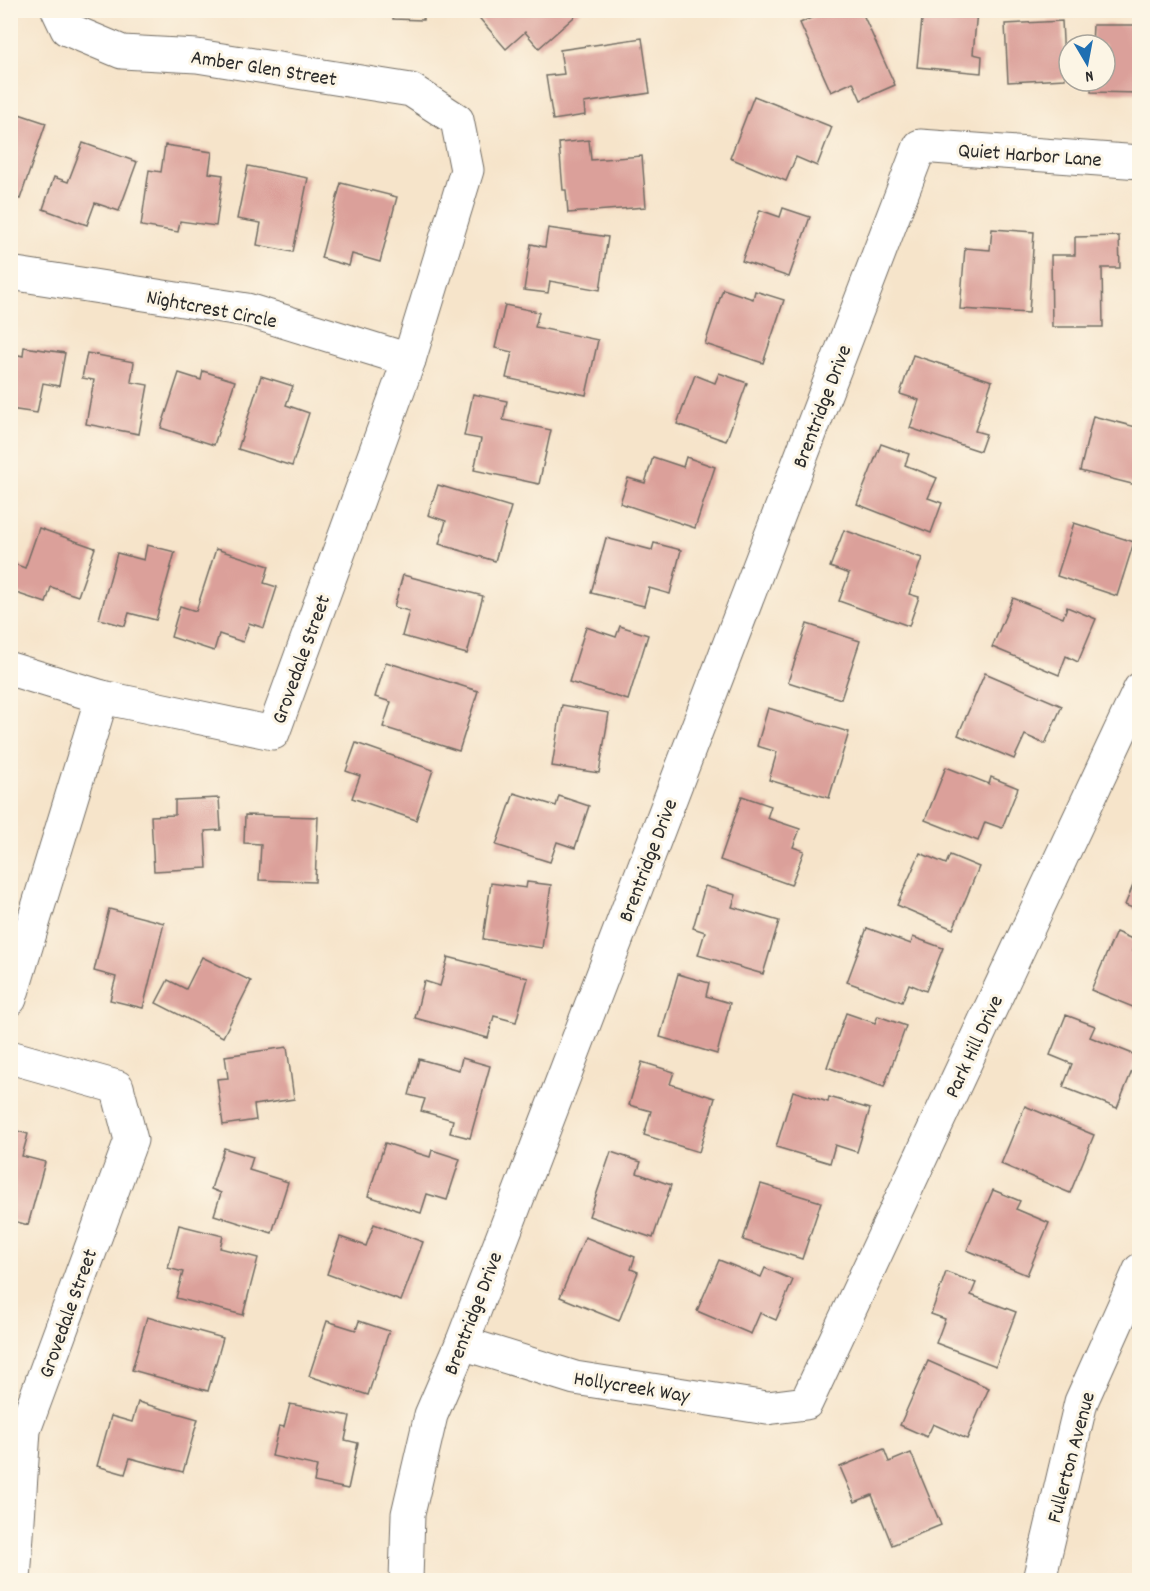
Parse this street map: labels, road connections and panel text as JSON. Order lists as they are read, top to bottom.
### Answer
{
  "streets": {
    "street": [
      "Amber Glen Street",
      "Quiet Harbor Lane",
      "Nightcrest Circle",
      "Brentridge Drive",
      "Grovedale Street",
      "Park Hill Drive",
      "Hollycreek Way",
      "Fullerton Avenue"
    ]
  },
  "crossings": [
    ["Amber Glen Street", "Grovedale Street"],
    ["Quiet Harbor Lane", "Brentridge Drive"],
    ["Nightcrest Circle", "Grovedale Street"],
    ["Brentridge Drive", "Hollycreek Way"],
    ["Park Hill Drive", "Hollycreek Way"]
  ],
  "north": "bottom"
}
